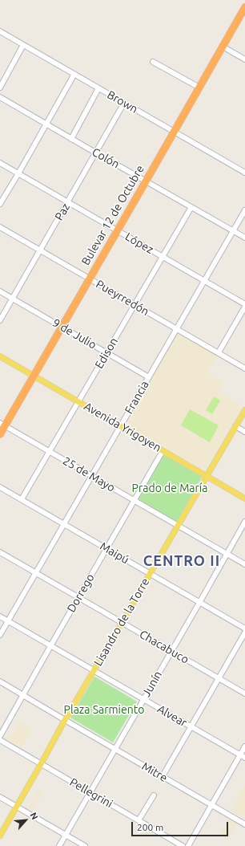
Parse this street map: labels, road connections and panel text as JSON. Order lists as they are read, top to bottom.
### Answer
{
  "streets": {
    "highway": ["Bulevar 12 de Octubre"],
    "main road": ["Avenida Yrigoyen", "Lisandro de la Torre"],
    "street": [
      "Brown",
      "Colón",
      "Paz",
      "López",
      "Pueyrredón",
      "9 de Julio",
      "Edison",
      "Francia",
      "25 de Mayo",
      "Maipú",
      "Dorrego",
      "Chacabuco",
      "Junín",
      "Alvear",
      "Mitre",
      "Pellegrini"
    ]
  },
  "crossings": [
    ["Brown", "Paz"],
    ["Brown", "Bulevar 12 de Octubre"],
    ["Colón", "Paz"],
    ["Colón", "Bulevar 12 de Octubre"],
    ["Colón", "Edison"],
    ["Colón", "Francia"],
    ["Paz", "López"],
    ["Paz", "Pueyrredón"],
    ["Paz", "9 de Julio"],
    ["Bulevar 12 de Octubre", "López"],
    ["Bulevar 12 de Octubre", "Pueyrredón"],
    ["Bulevar 12 de Octubre", "9 de Julio"],
    ["Bulevar 12 de Octubre", "Avenida Yrigoyen"],
    ["Bulevar 12 de Octubre", "25 de Mayo"],
    ["López", "Edison"],
    ["López", "Francia"],
    ["Pueyrredón", "Edison"],
    ["Pueyrredón", "Francia"],
    ["9 de Julio", "Edison"],
    ["9 de Julio", "Francia"],
    ["Edison", "Avenida Yrigoyen"],
    ["Edison", "25 de Mayo"],
    ["Edison", "Maipú"],
    ["Francia", "Avenida Yrigoyen"],
    ["Francia", "25 de Mayo"],
    ["Francia", "Maipú"],
    ["Francia", "Chacabuco"],
    ["Francia", "Alvear"],
    ["Avenida Yrigoyen", "Dorrego"],
    ["Avenida Yrigoyen", "Lisandro de la Torre"],
    ["25 de Mayo", "Dorrego"],
    ["25 de Mayo", "Lisandro de la Torre"],
    ["25 de Mayo", "Junín"],
    ["Maipú", "Dorrego"],
    ["Maipú", "Lisandro de la Torre"],
    ["Maipú", "Junín"],
    ["Dorrego", "Chacabuco"],
    ["Dorrego", "Alvear"],
    ["Dorrego", "Mitre"],
    ["Lisandro de la Torre", "Chacabuco"],
    ["Lisandro de la Torre", "Alvear"],
    ["Lisandro de la Torre", "Mitre"],
    ["Lisandro de la Torre", "Pellegrini"],
    ["Chacabuco", "Junín"],
    ["Junín", "Alvear"],
    ["Junín", "Mitre"],
    ["Junín", "Pellegrini"]
  ],
  "districts": ["CENTRO II"],
  "parks": ["Prado de María", "Plaza Sarmiento"],
  "scale_bar": "200 m",
  "north": "top right"
}
